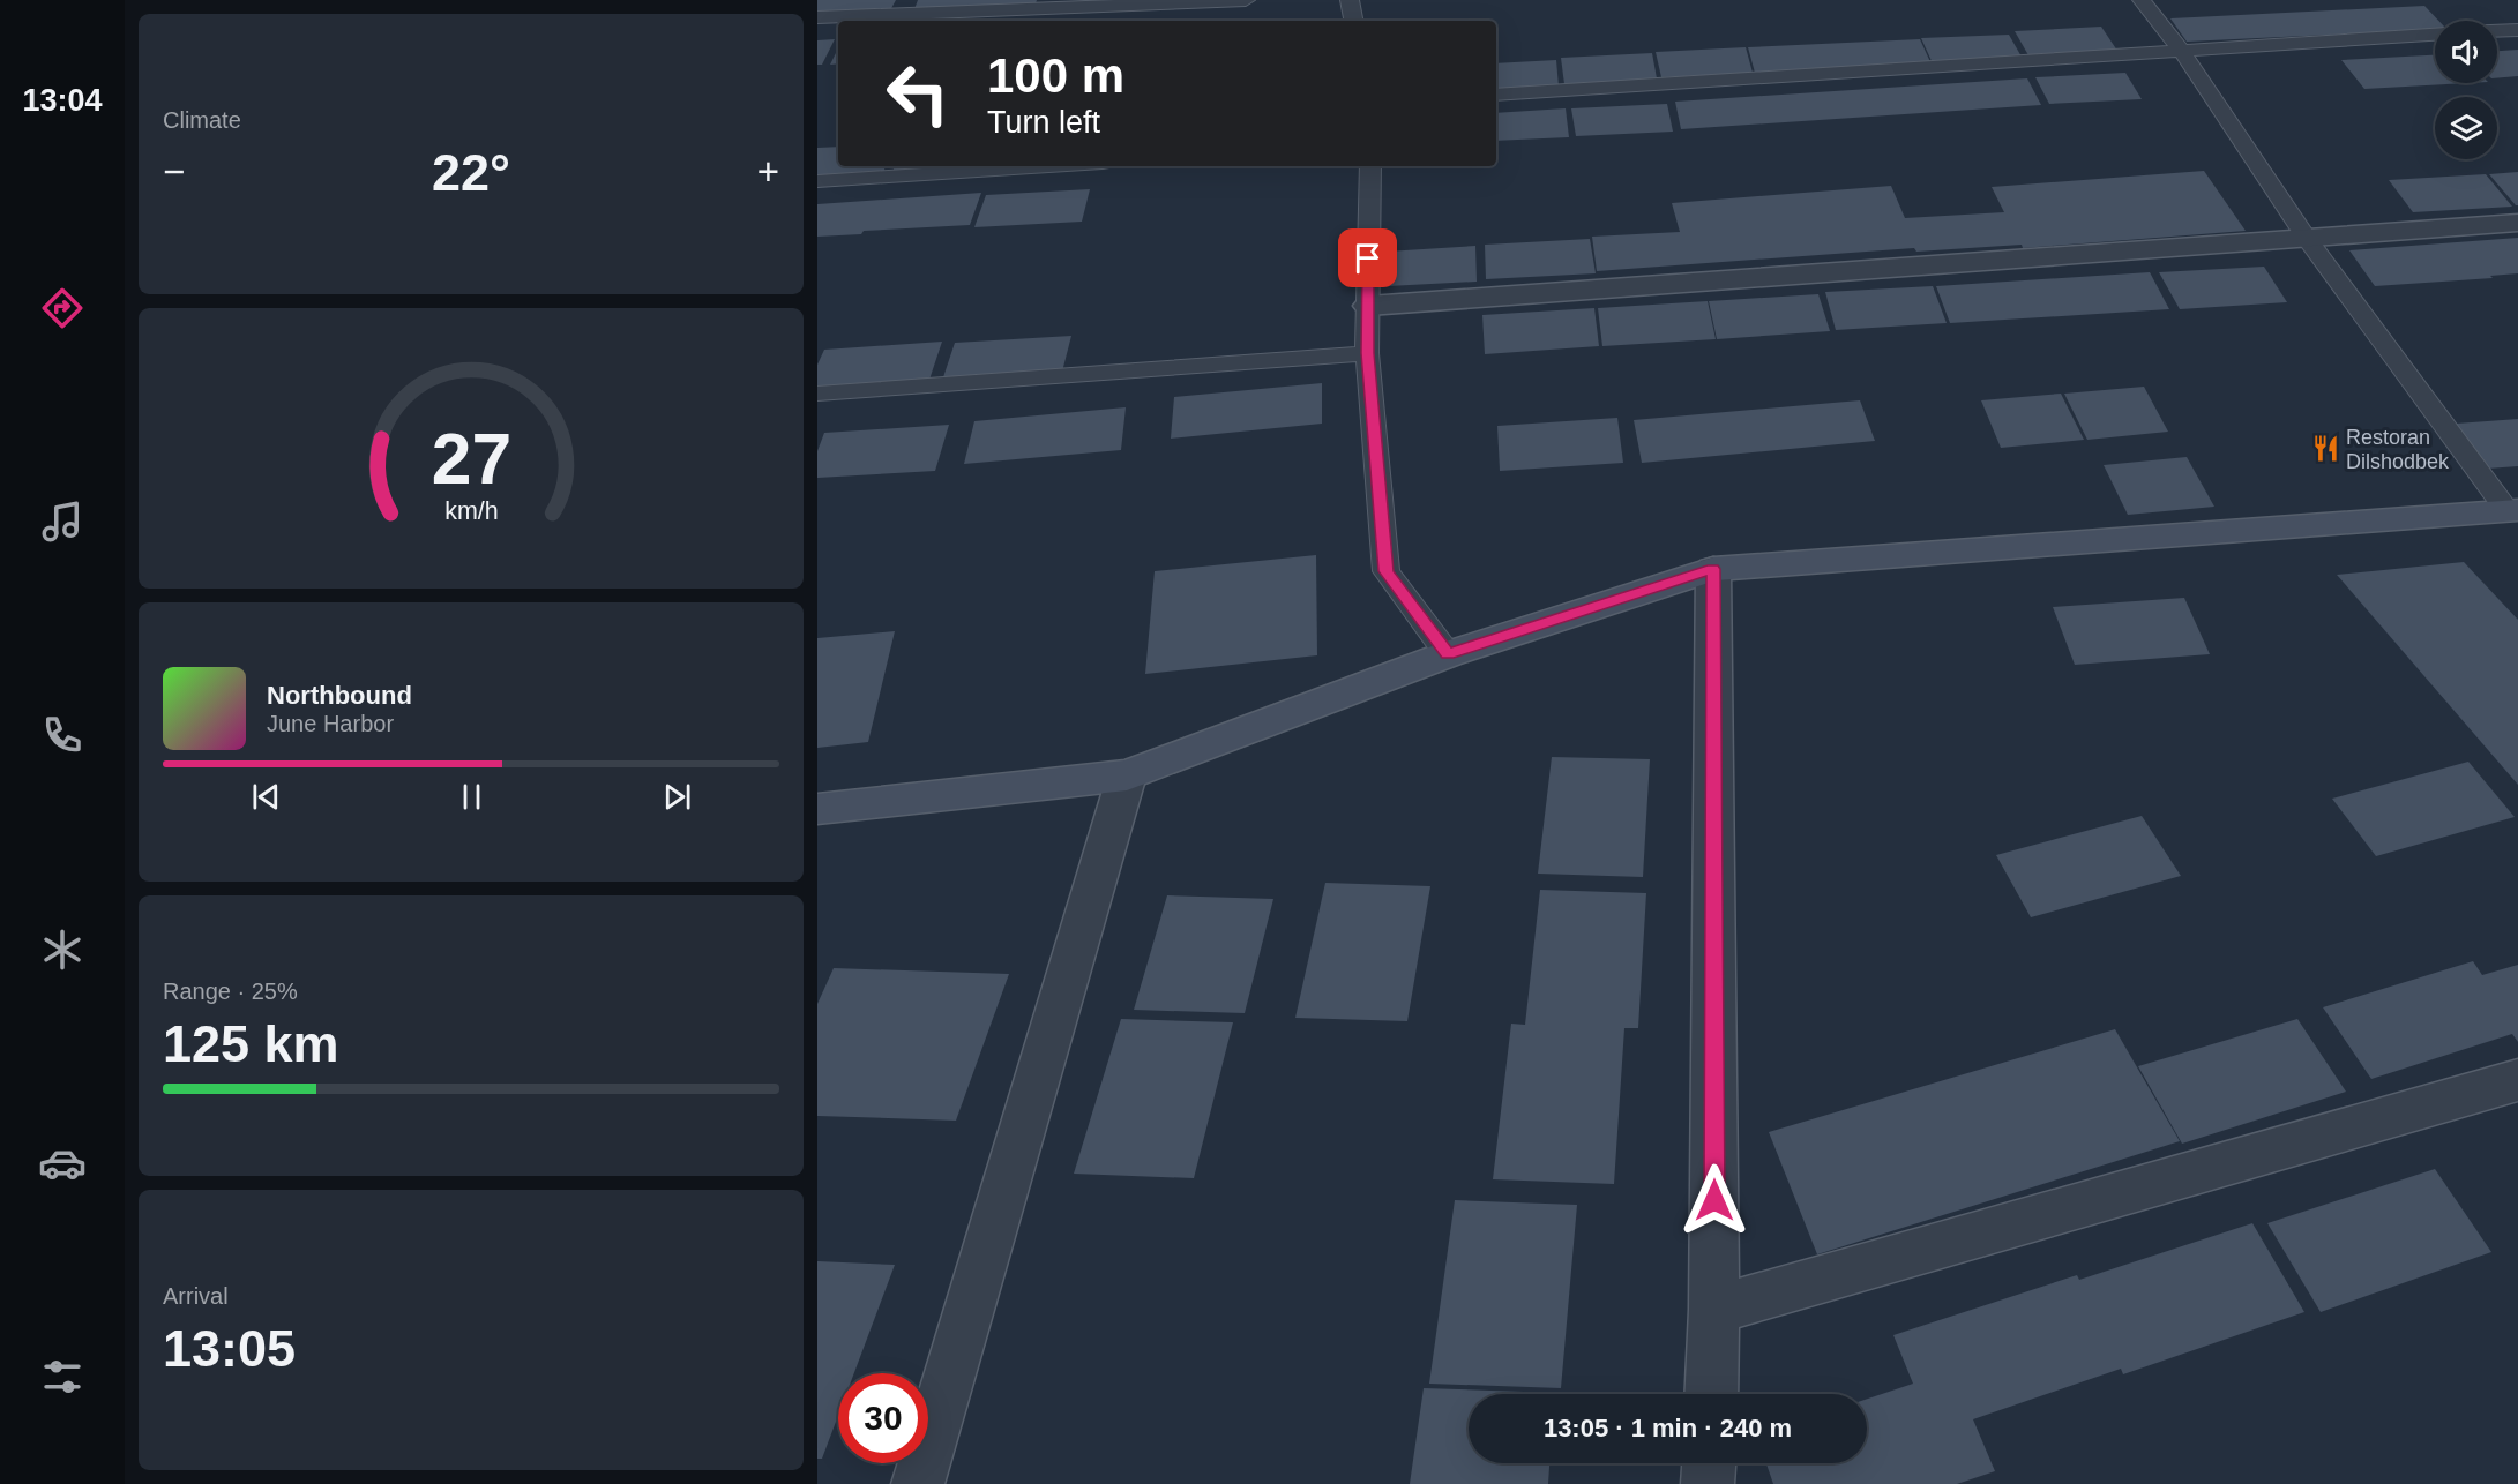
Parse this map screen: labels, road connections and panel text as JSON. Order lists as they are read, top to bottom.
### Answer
{
  "places": {
    "restaurant": ["Restoran Dilshodbek"]
  },
  "page": {
    "tabs": "13:04",
    "tile": [
      "Climate",
      ["Range · 25%", "125 km"],
      ["Arrival", "13:05"]
    ],
    "turn": ["100 m", "Turn left"],
    "heat": ["−", "22°", "+"],
    "song": ["Northbound", "June Harbor"],
    "limit": "30",
    "trip": "13:05 · 1 min · 240 m",
    "gauge": ["27", "km/h"]
  }
}
